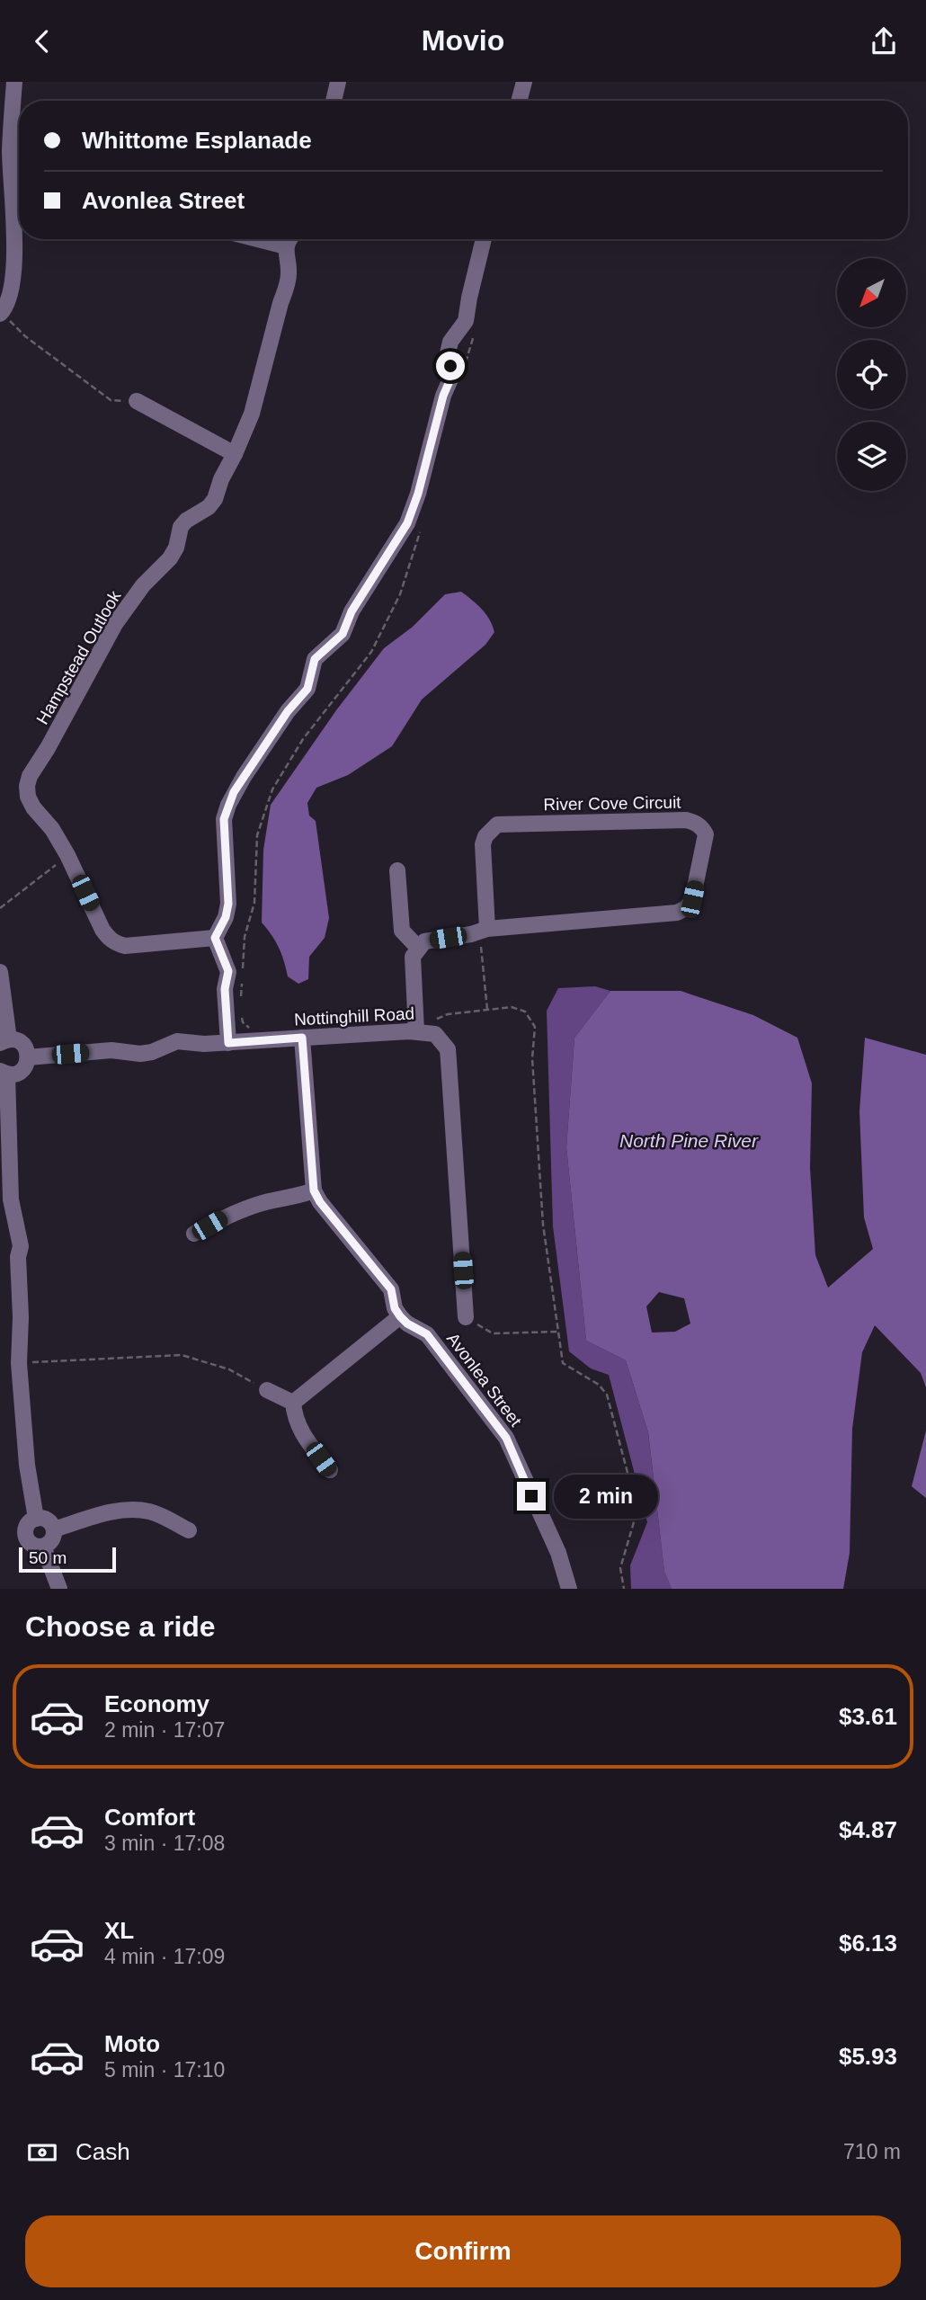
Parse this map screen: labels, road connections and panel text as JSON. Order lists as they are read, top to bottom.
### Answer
{
  "streets": {
    "street": [
      "Hampstead Outlook",
      "River Cove Circuit",
      "Nottinghill Road",
      "Avonlea Street"
    ]
  },
  "water": ["North Pine River"],
  "scale_bar": "50 m",
  "north": "bottom left",
  "page": {
    "header": "Movio",
    "banner": ["Whittome Esplanade", "Avonlea Street"],
    "bubble": "2 min",
    "scale": "50 m",
    "heading": "Choose a ride",
    "list": [
      {
        "name": "Economy",
        "note": "2 min · 17:07",
        "value": "$3.61"
      },
      {
        "name": "Comfort",
        "note": "3 min · 17:08",
        "value": "$4.87"
      },
      {
        "name": "XL",
        "note": "4 min · 17:09",
        "value": "$6.13"
      },
      {
        "name": "Moto",
        "note": "5 min · 17:10",
        "value": "$5.93"
      }
    ],
    "pay": ["Cash", "710 m"],
    "buttons": "Confirm"
  }
}
